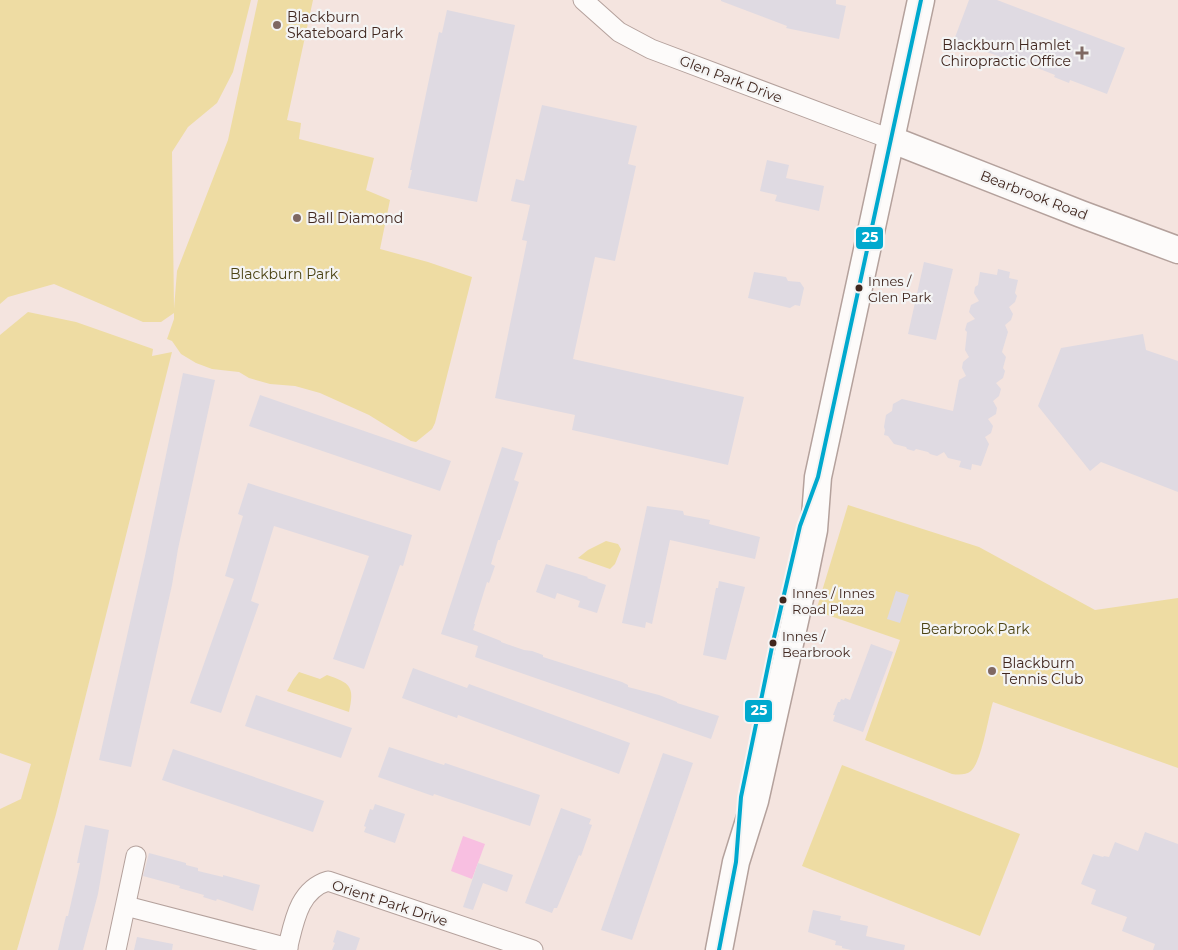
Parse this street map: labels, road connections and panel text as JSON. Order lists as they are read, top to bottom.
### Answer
{
  "streets": {
    "street": ["Glen Park Drive", "Bearbrook Road", "Orient Park Drive"]
  },
  "crossings": [
    ["Glen Park Drive", "Bearbrook Road"]
  ],
  "parks": ["Blackburn Park", "Bearbrook Park"],
  "places": {
    "other": [
      "Blackburn Skateboard Park",
      "Ball Diamond",
      "Innes / Glen Park",
      "Innes / Innes Road Plaza",
      "Innes / Bearbrook",
      "Blackburn Tennis Club"
    ],
    "health": ["Blackburn Hamlet Chiropractic Office"]
  },
  "lines": ["transit line 25"]
}
